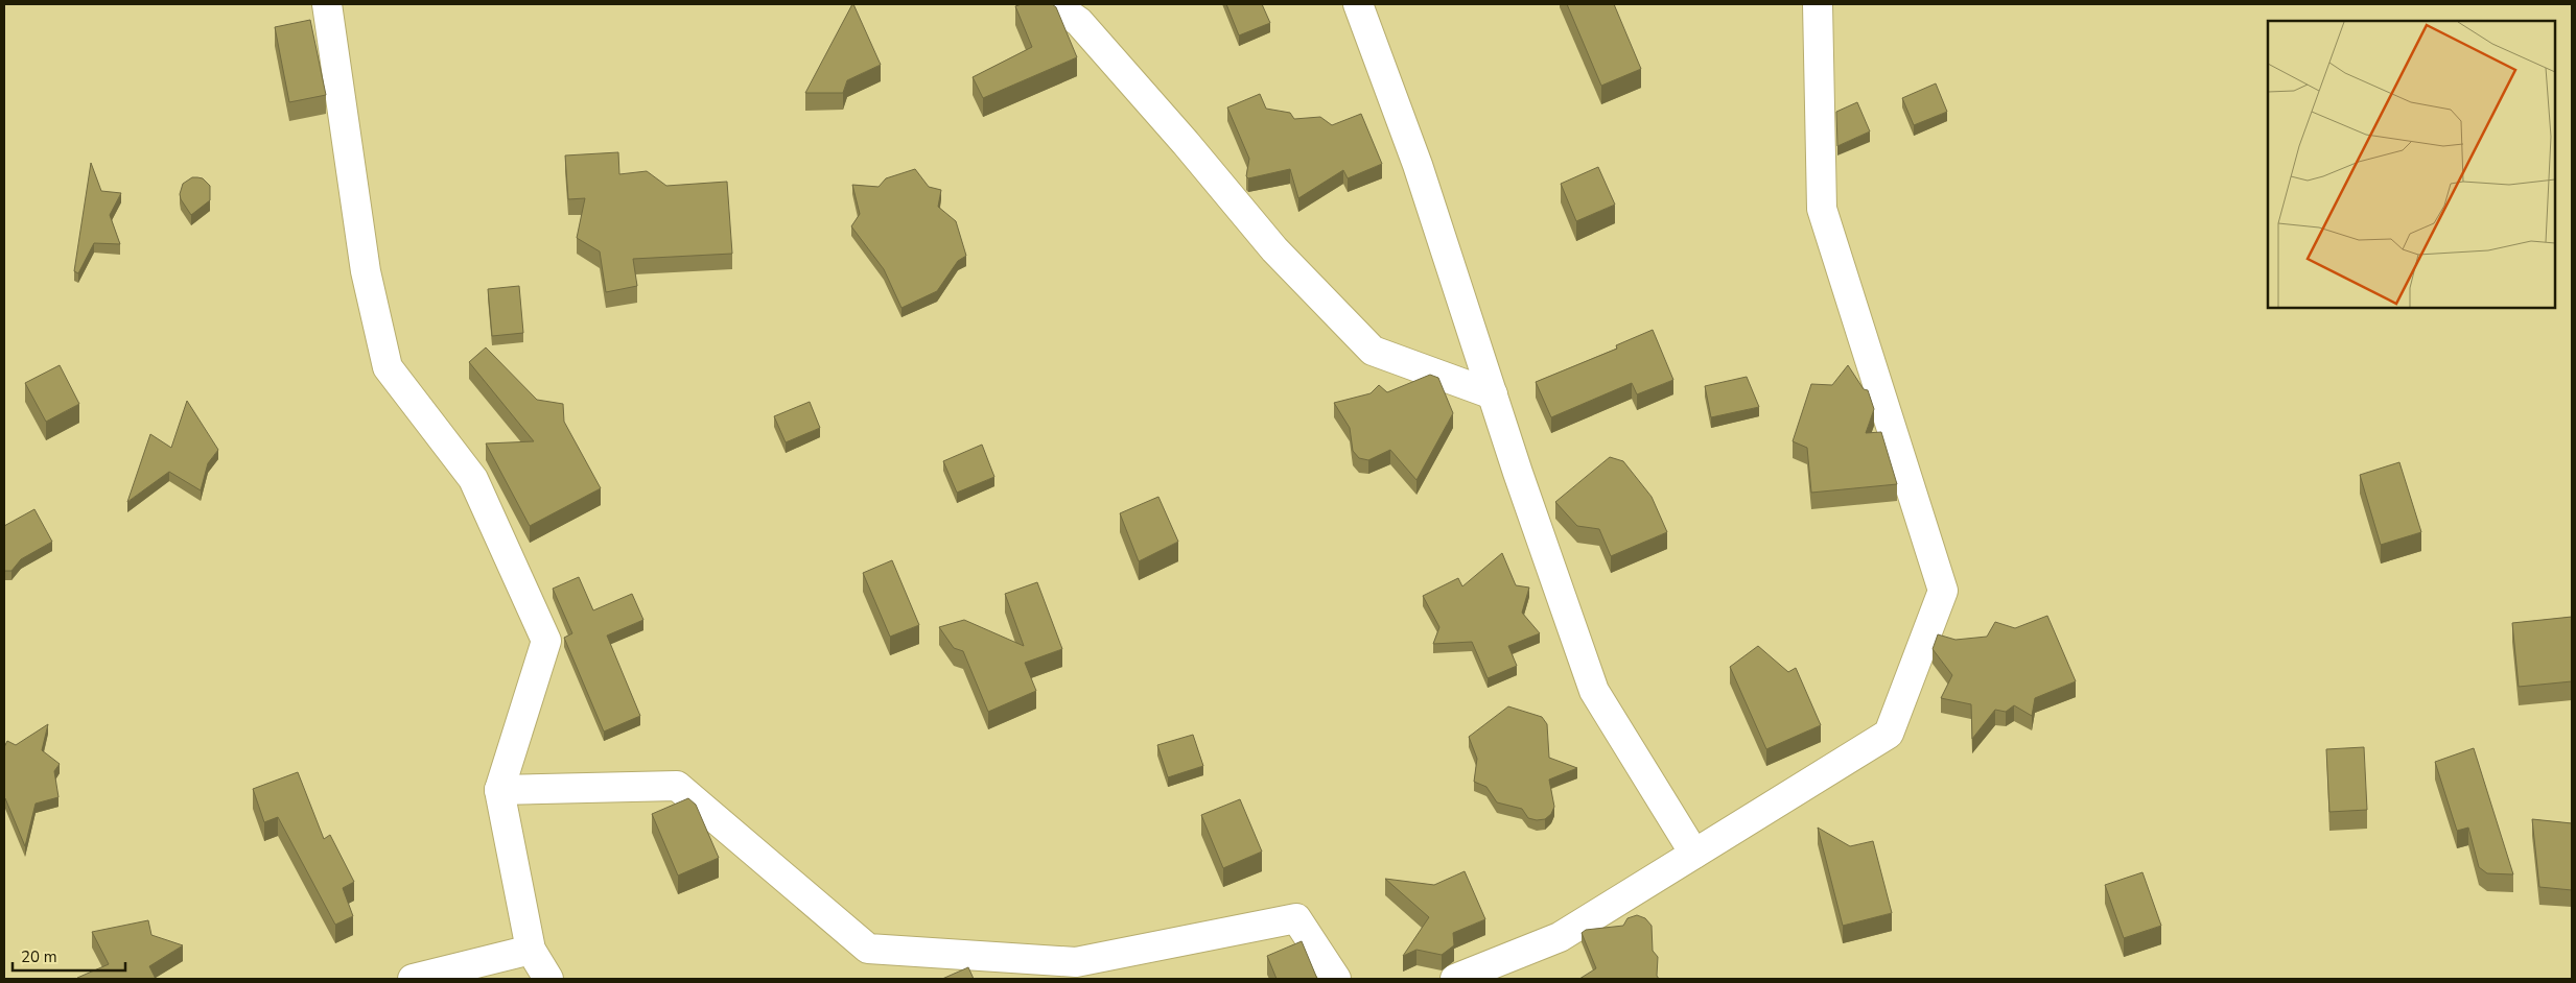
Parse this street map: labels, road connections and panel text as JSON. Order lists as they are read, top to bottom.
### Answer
{
  "scale_bar": "20 m"
}
